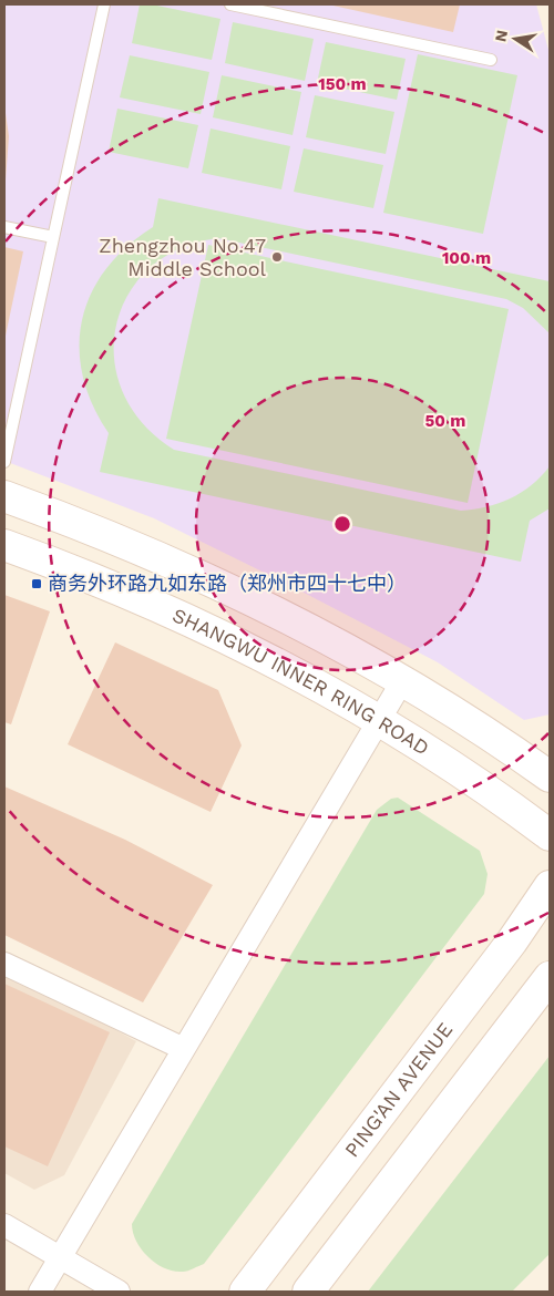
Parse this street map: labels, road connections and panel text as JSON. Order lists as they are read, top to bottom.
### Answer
{
  "streets": {
    "street": ["SHANGWU INNER RING ROAD", "PING'AN AVENUE"]
  },
  "places": {
    "other": ["Zhengzhou No.47 Middle School"],
    "transit": ["商务外环路九如东路（郑州市四十七中）"]
  },
  "north": "left",
  "rings": ["150 m", "100 m", "50 m"]
}
